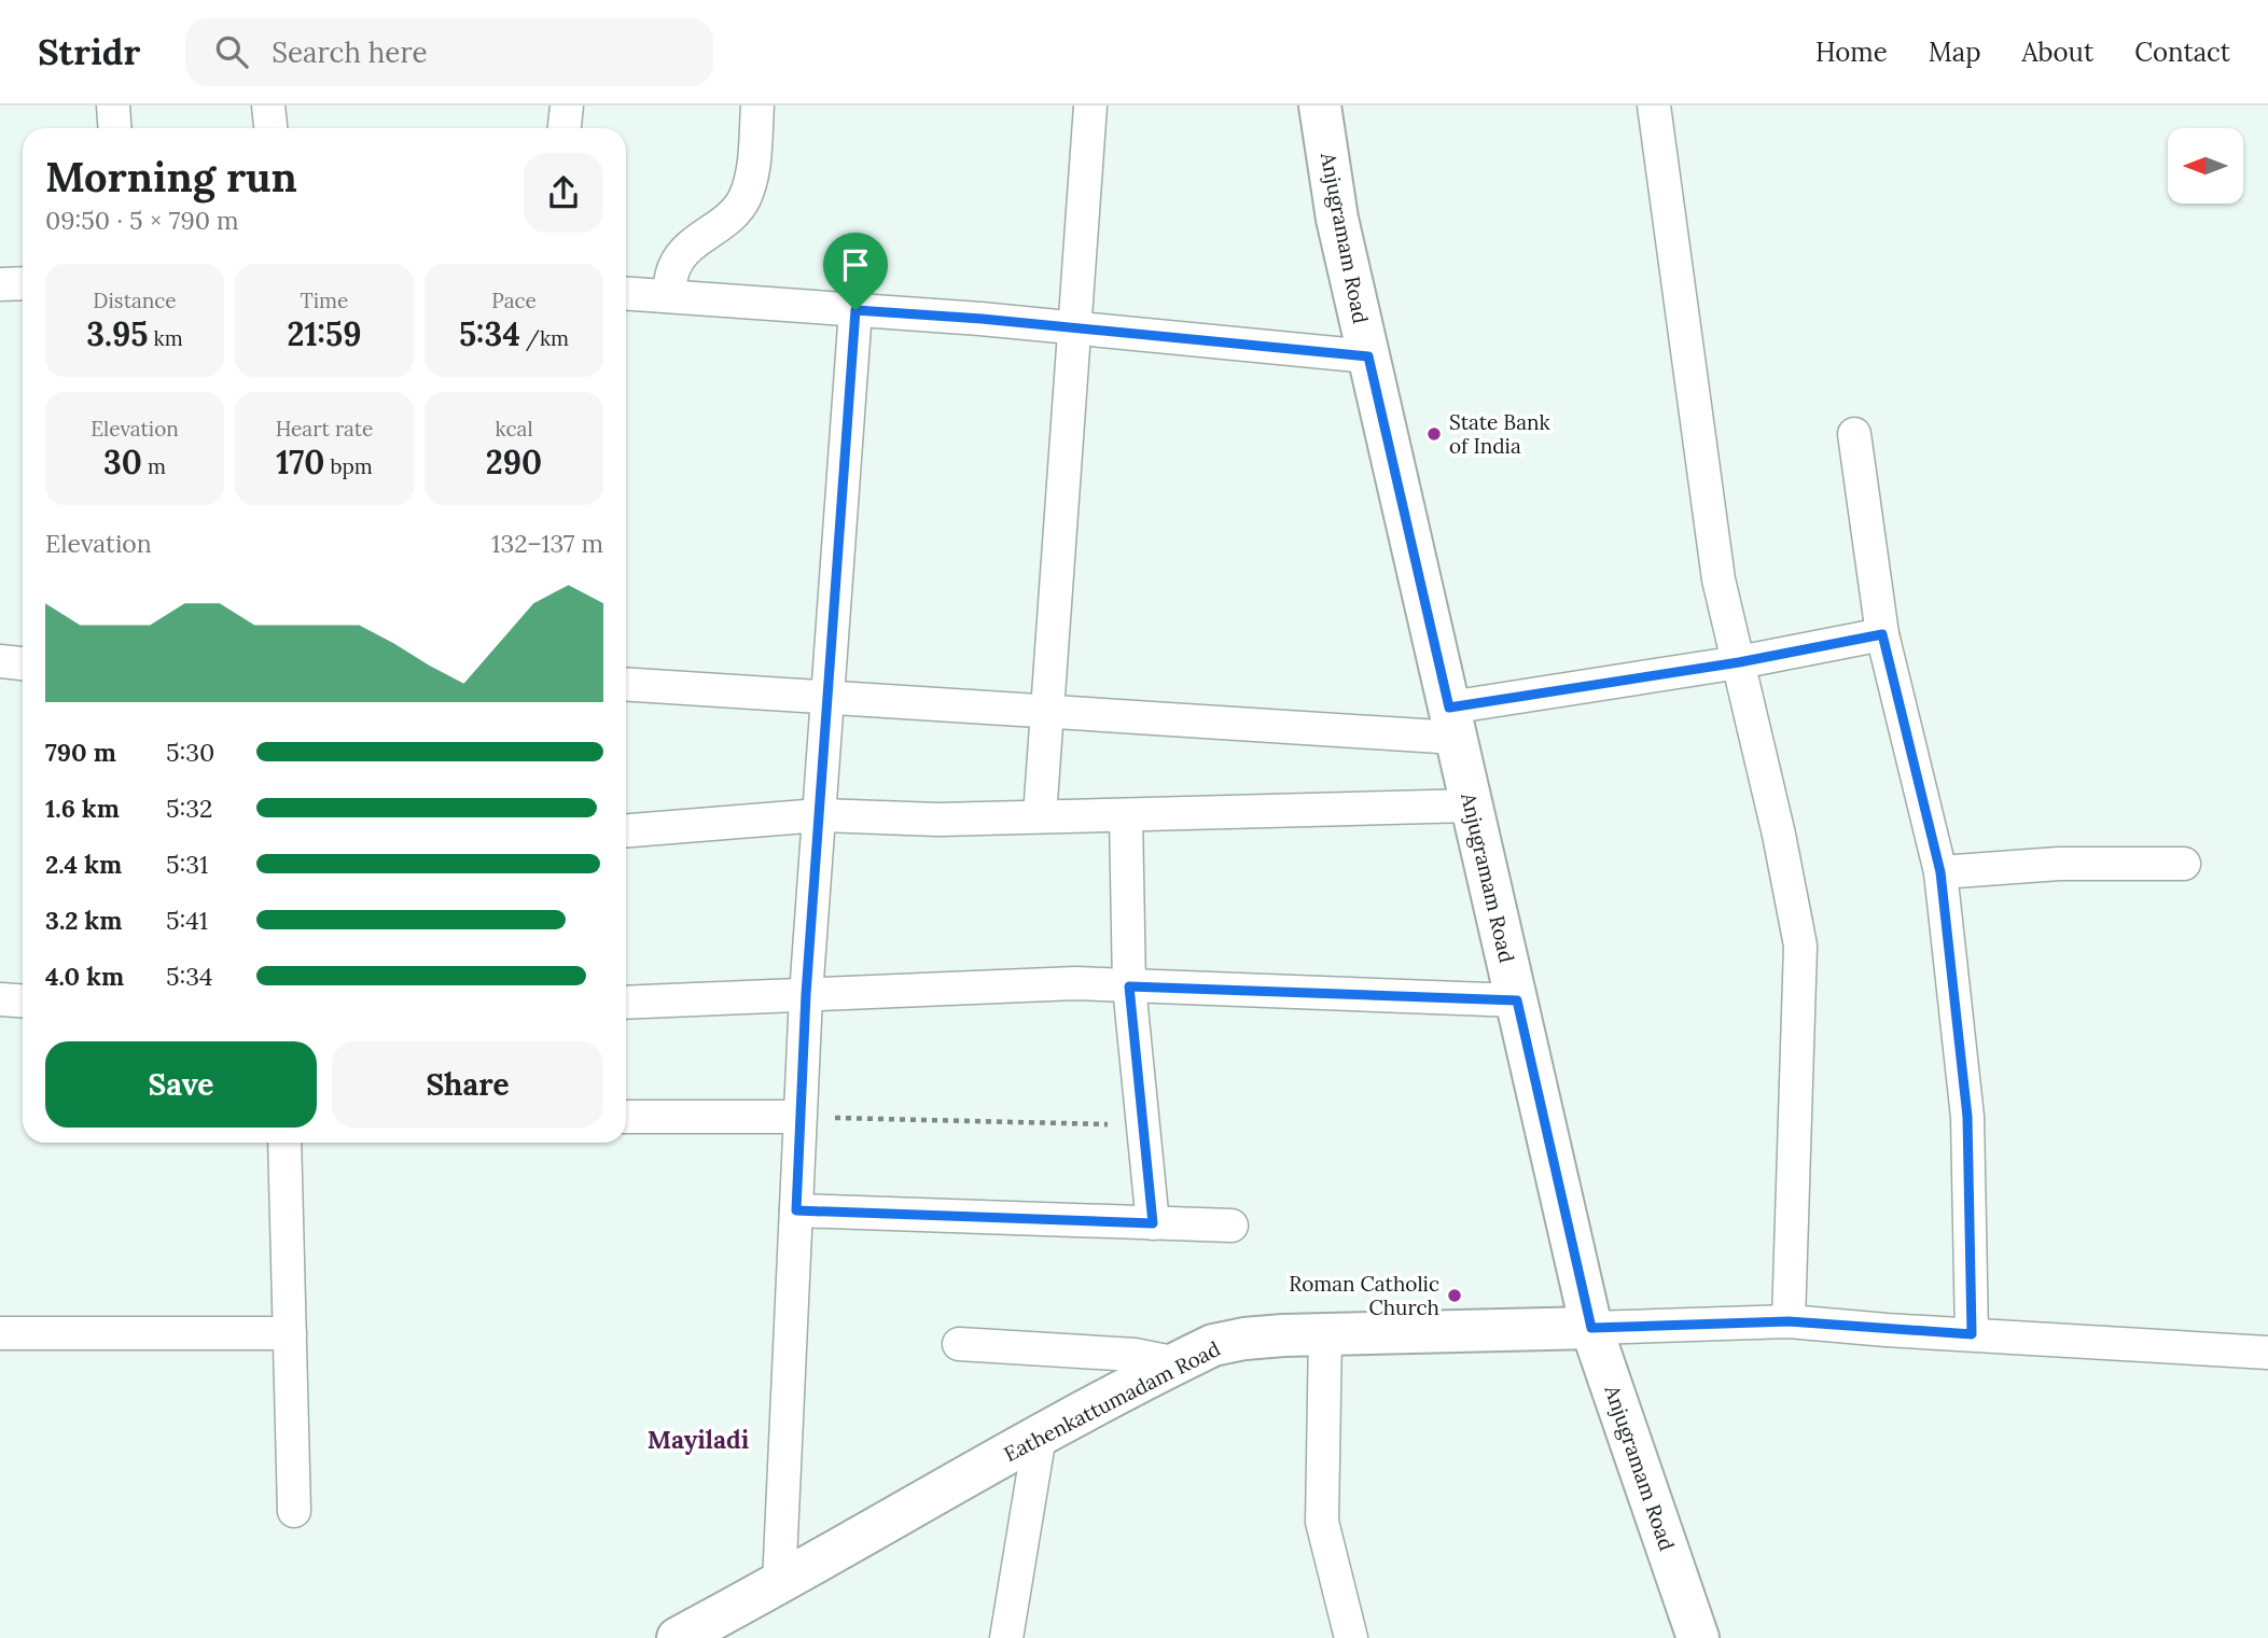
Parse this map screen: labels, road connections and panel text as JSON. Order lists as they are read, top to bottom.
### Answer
{
  "streets": {
    "main road": ["Anjugramam Road", "Eathenkattumadam Road"]
  },
  "crossings": [
    ["Anjugramam Road", "Eathenkattumadam Road"]
  ],
  "districts": ["Mayiladi"],
  "places": ["State Bank of India", "Roman Catholic Church"],
  "north": "left",
  "page": {
    "header": "Stridr",
    "search": "Search here",
    "nav": [
      "Home",
      "Map",
      "About",
      "Contact"
    ],
    "heading": ["Morning run", "09:50 · 5 × 790 m"],
    "stats": [
      ["Distance", "3.95 km"],
      ["Time", "21:59"],
      ["Pace", "5:34 /km"],
      ["Elevation", "30 m"],
      ["Heart rate", "170 bpm"],
      ["kcal", "290"]
    ],
    "chart": ["Elevation", "132–137 m"],
    "list": [
      {
        "name": "790 m",
        "note": "5:30"
      },
      {
        "name": "1.6 km",
        "note": "5:32"
      },
      {
        "name": "2.4 km",
        "note": "5:31"
      },
      {
        "name": "3.2 km",
        "note": "5:41"
      },
      {
        "name": "4.0 km",
        "note": "5:34"
      }
    ],
    "buttons": ["Save", "Share"]
  }
}
